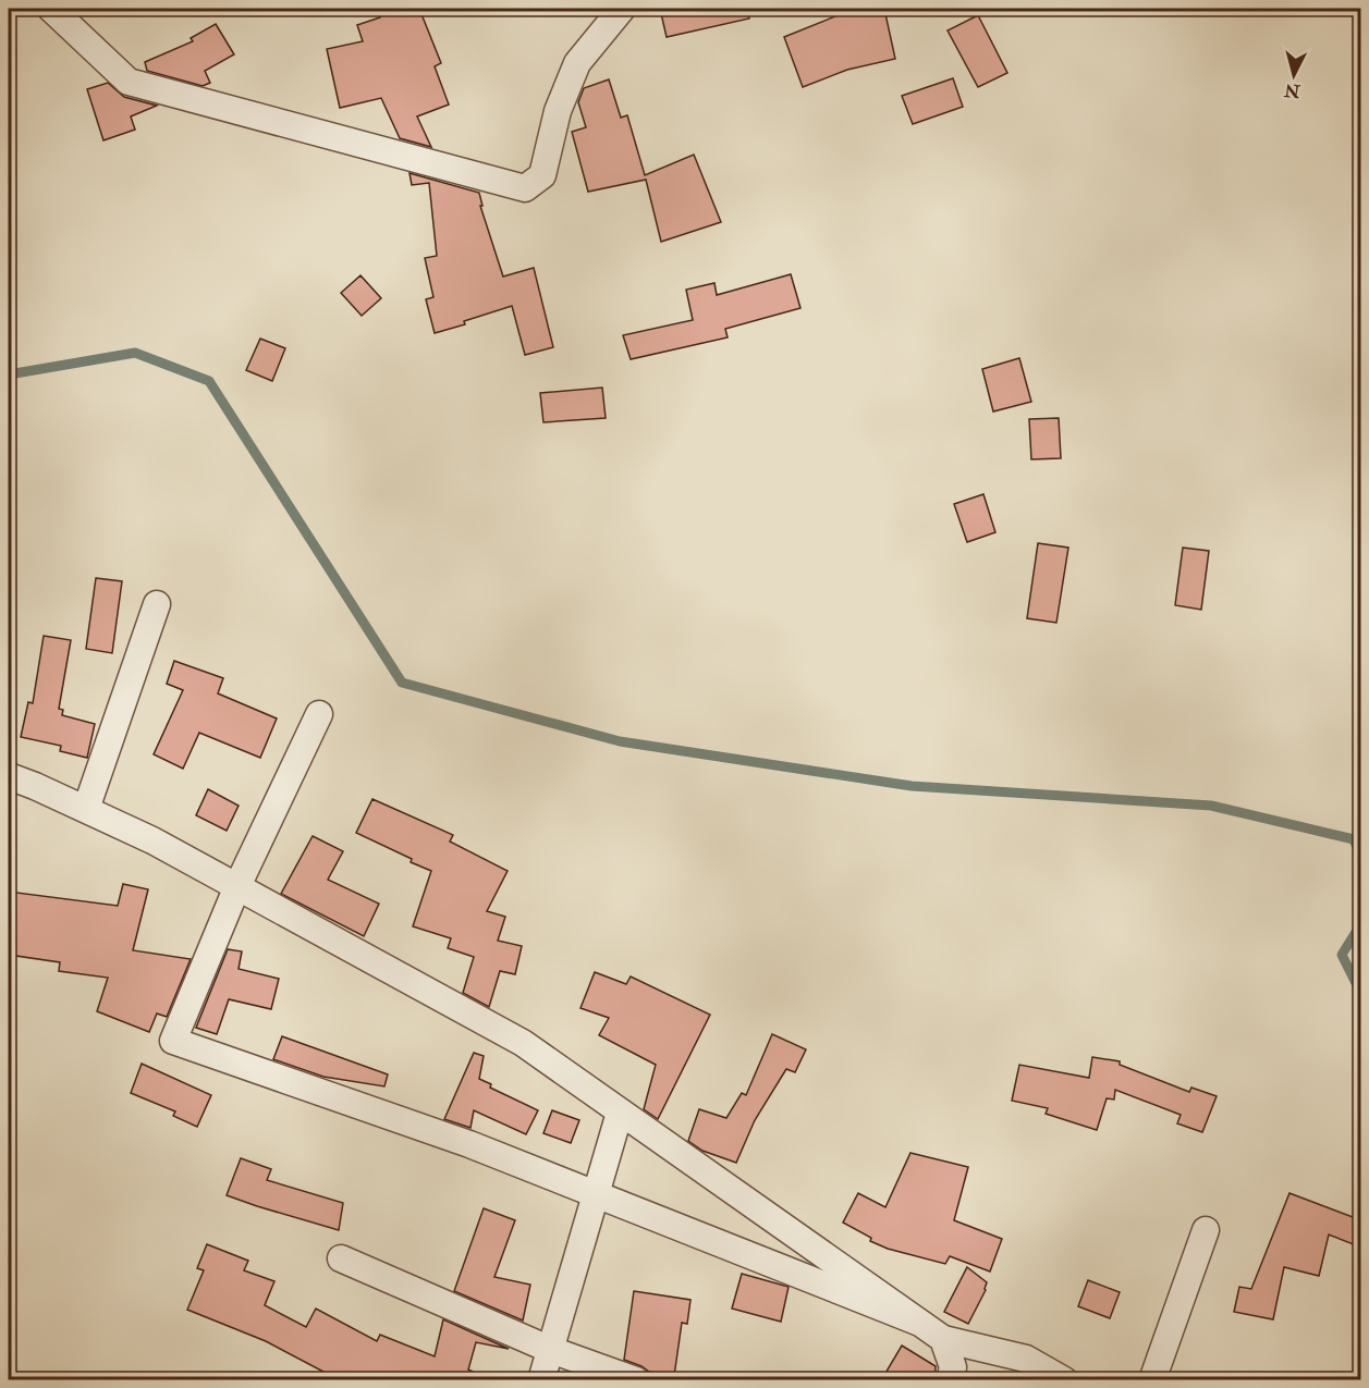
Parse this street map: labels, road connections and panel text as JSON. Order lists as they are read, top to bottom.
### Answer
{
  "north": "bottom"
}
